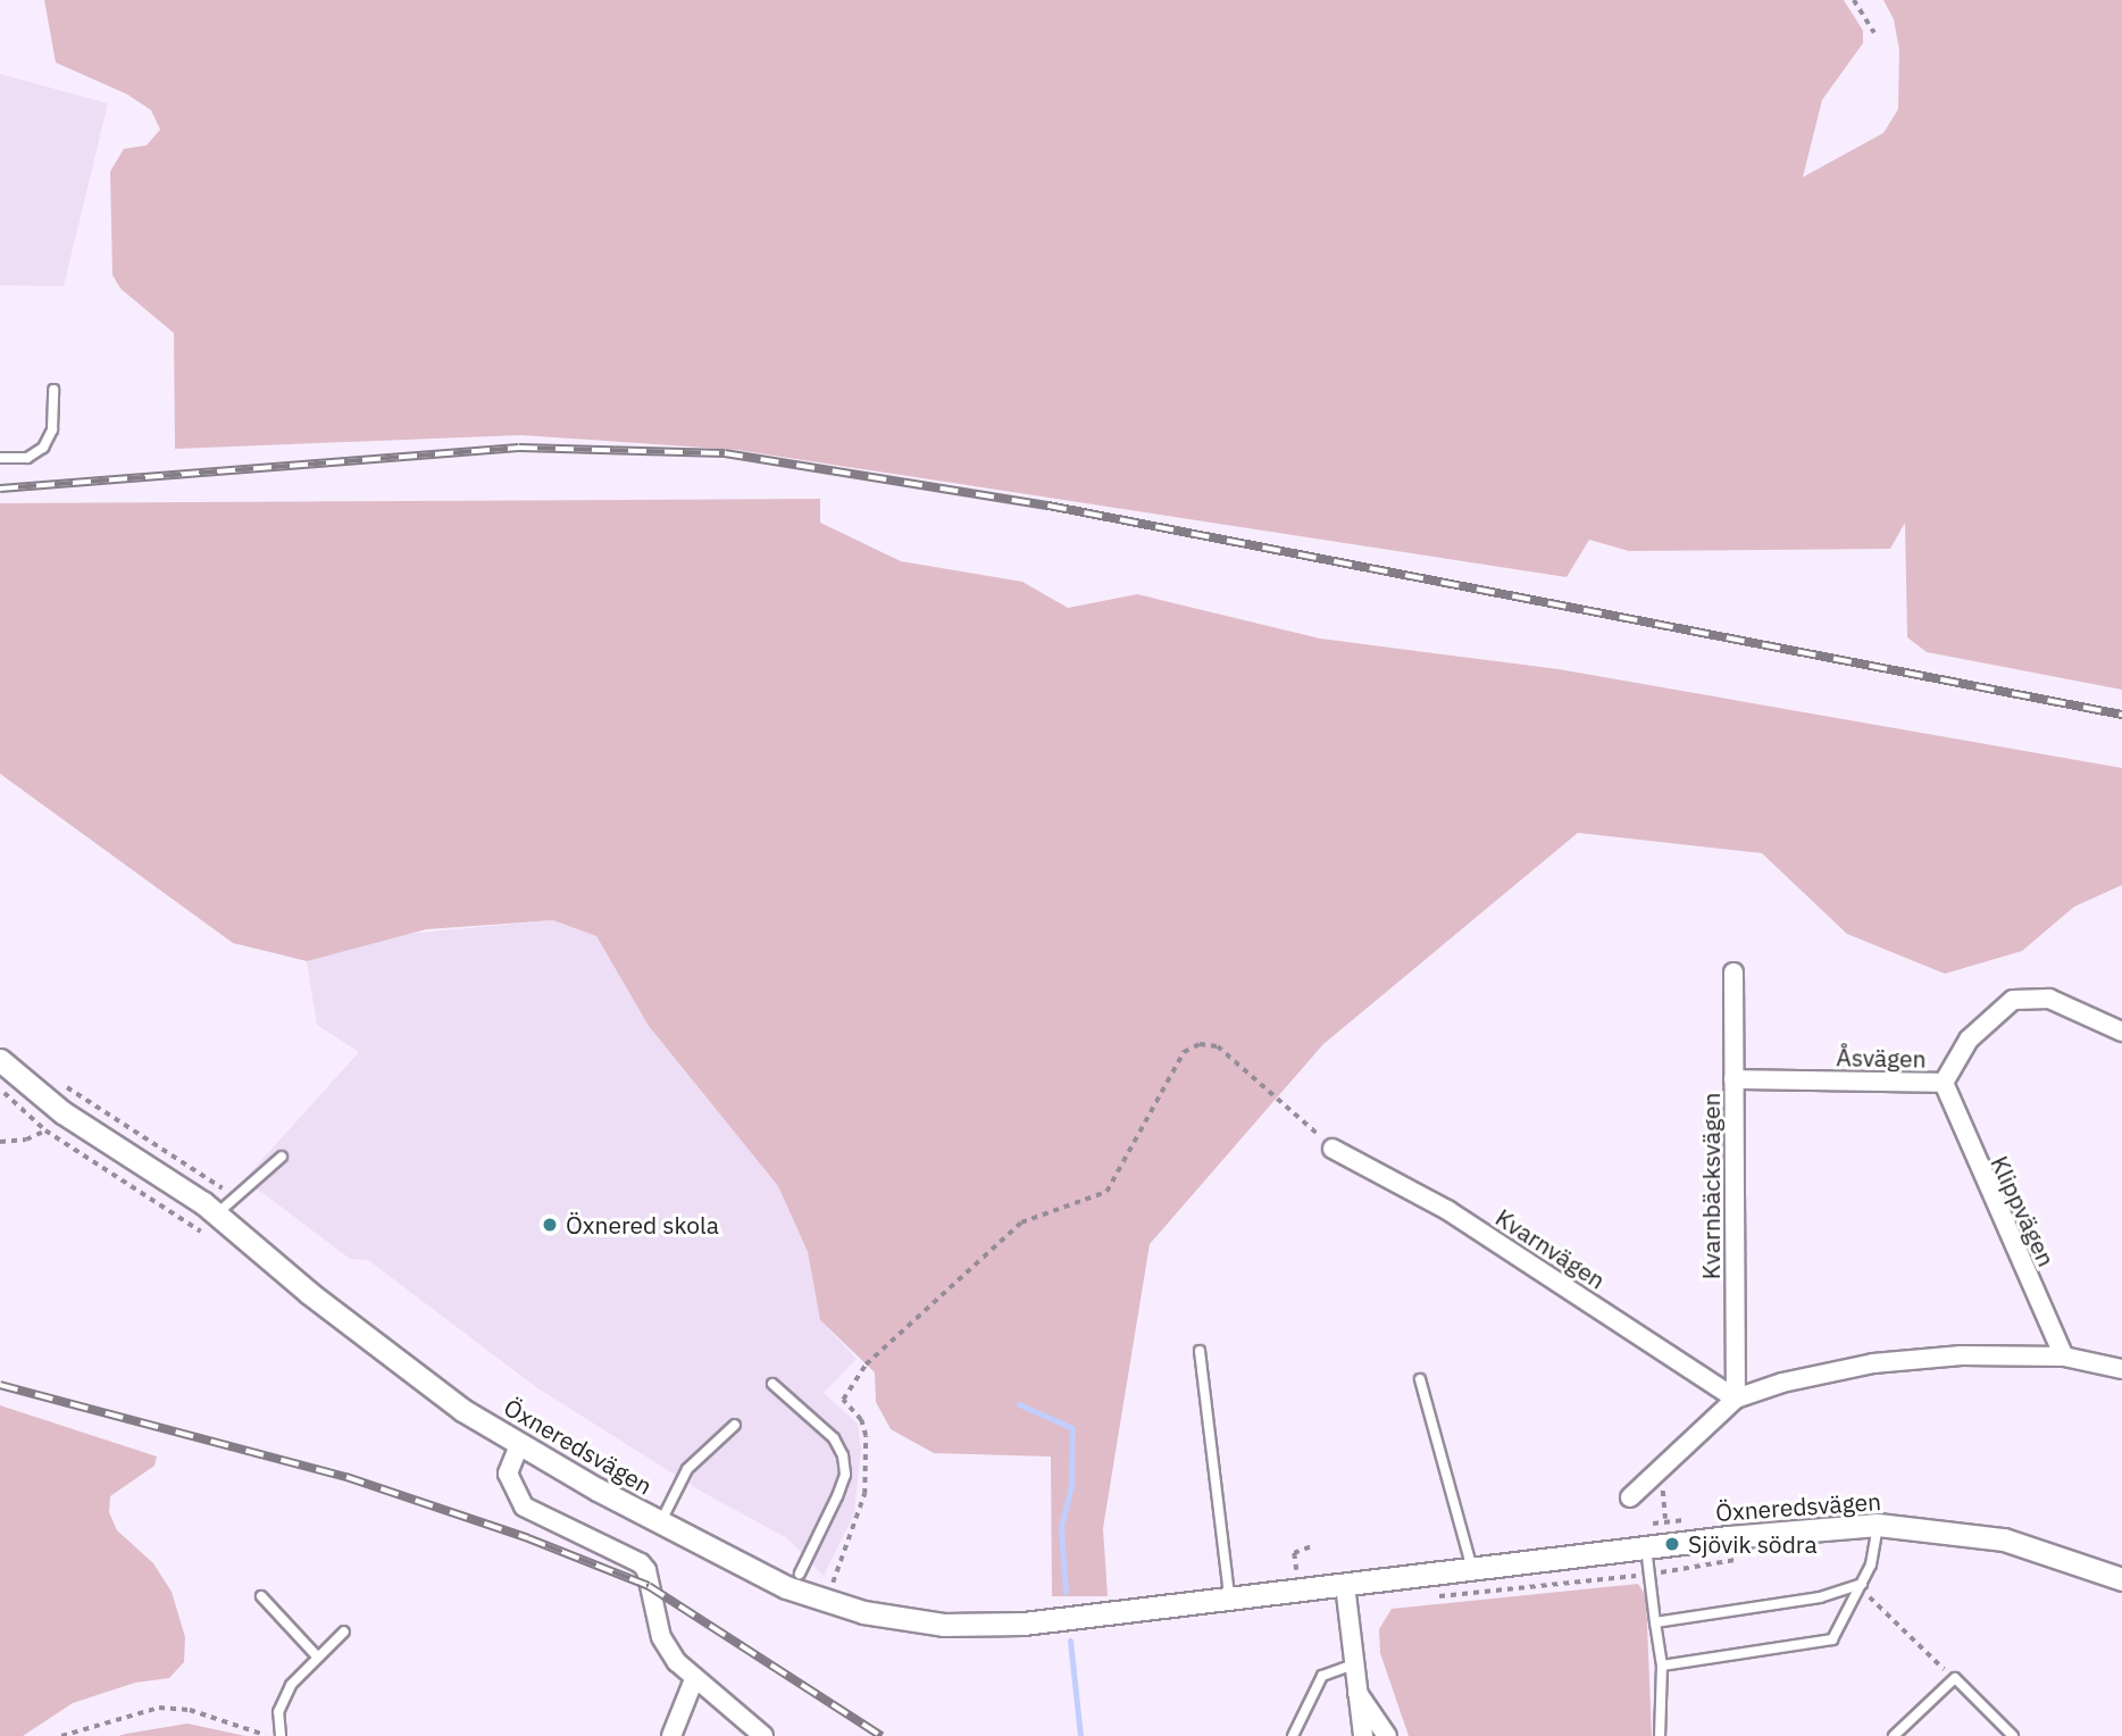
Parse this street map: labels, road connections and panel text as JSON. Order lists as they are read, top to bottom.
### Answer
{
  "streets": {
    "street": [
      "Åsvägen",
      "Kvarnbäcksvägen",
      "Klippvägen",
      "Kvarnvägen",
      "Öxneredsvägen"
    ]
  },
  "crossings": [
    ["Åsvägen", "Kvarnbäcksvägen"],
    ["Åsvägen", "Klippvägen"],
    ["Kvarnbäcksvägen", "Kvarnvägen"]
  ],
  "places": ["Öxnered skola", "Sjövik södra"]
}
